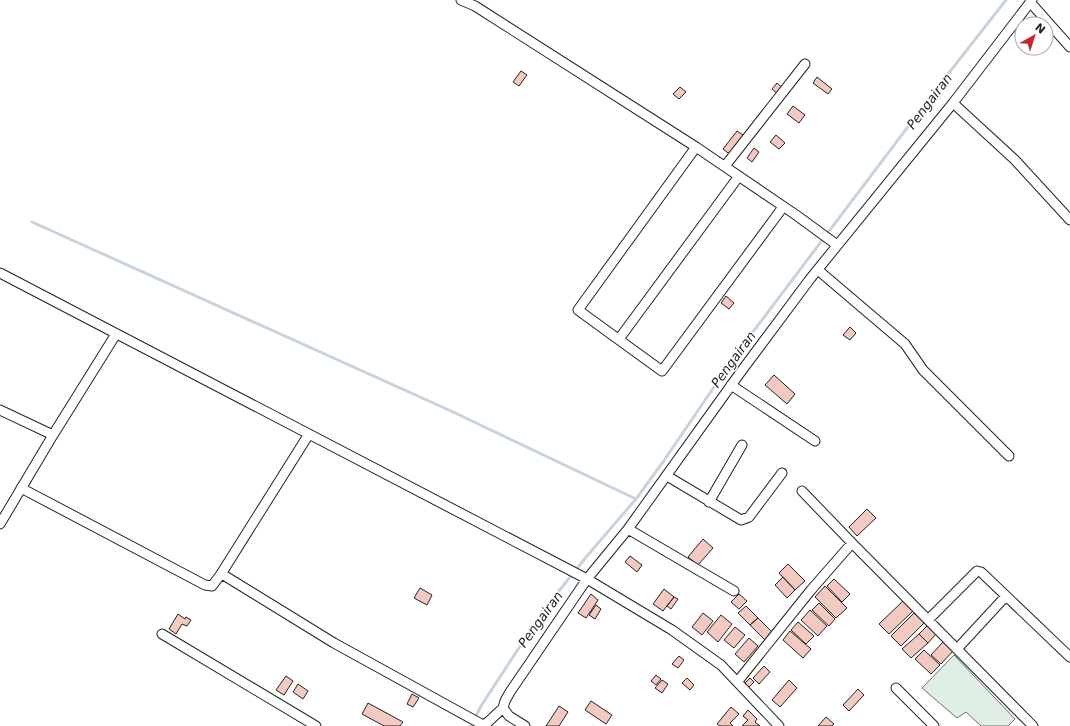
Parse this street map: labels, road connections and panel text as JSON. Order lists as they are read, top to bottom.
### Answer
{
  "water": ["Pengairan"],
  "north": "top right"
}
